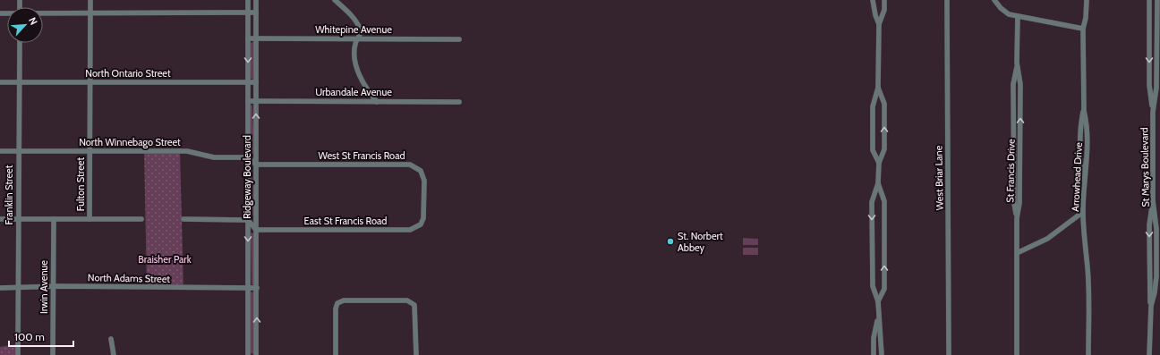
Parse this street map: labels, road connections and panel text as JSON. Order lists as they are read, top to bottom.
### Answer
{
  "streets": {
    "street": [
      "Whitepine Avenue",
      "North Ontario Street",
      "Urbandale Avenue",
      "North Winnebago Street",
      "West St Francis Road",
      "St Marys Boulevard",
      "St Francis Drive",
      "Ridgeway Boulevard",
      "Arrowhead Drive",
      "West Briar Lane",
      "Fulton Street",
      "Franklin Street",
      "East St Francis Road",
      "North Adams Street",
      "Irwin Avenue"
    ]
  },
  "crossings": [
    ["Whitepine Avenue", "Ridgeway Boulevard"],
    ["North Ontario Street", "Ridgeway Boulevard"],
    ["North Ontario Street", "Fulton Street"],
    ["North Ontario Street", "Franklin Street"],
    ["Urbandale Avenue", "Ridgeway Boulevard"],
    ["North Winnebago Street", "Ridgeway Boulevard"],
    ["North Winnebago Street", "Fulton Street"],
    ["North Winnebago Street", "Franklin Street"],
    ["West St Francis Road", "Ridgeway Boulevard"],
    ["West St Francis Road", "East St Francis Road"],
    ["Ridgeway Boulevard", "East St Francis Road"],
    ["Ridgeway Boulevard", "North Adams Street"],
    ["Franklin Street", "North Adams Street"],
    ["North Adams Street", "Irwin Avenue"]
  ],
  "parks": ["Braisher Park"],
  "places": ["St. Norbert Abbey"],
  "scale_bar": "100 m",
  "north": "top right"
}
